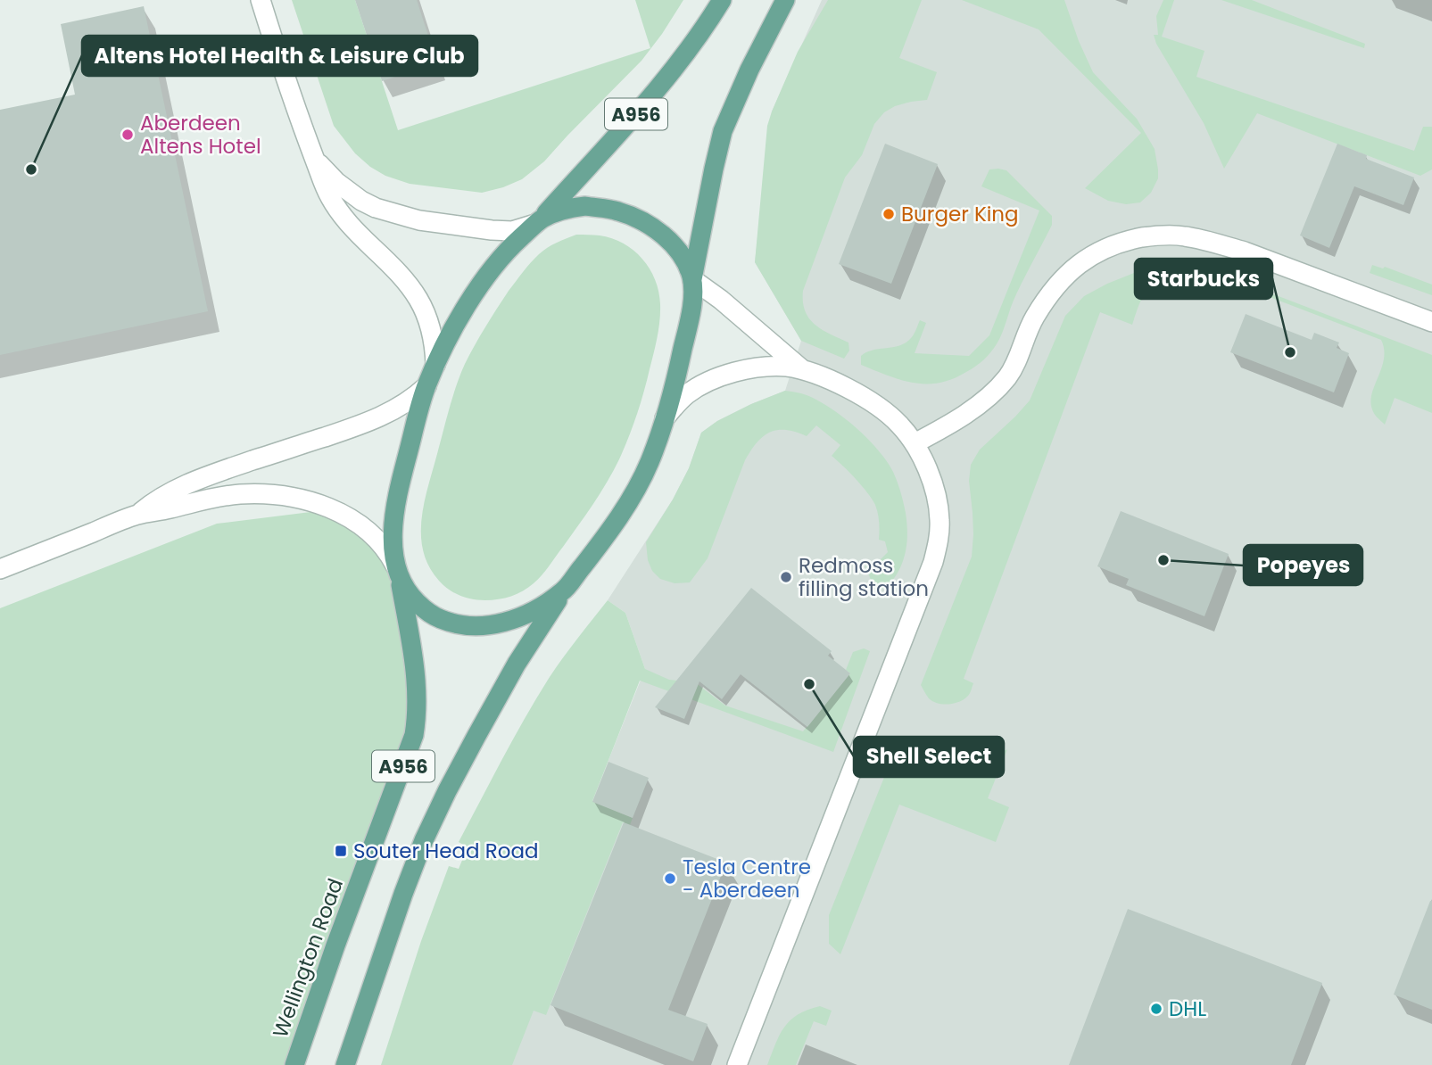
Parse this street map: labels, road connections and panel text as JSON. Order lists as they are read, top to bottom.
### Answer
{
  "streets": {
    "main road": ["A956", "Wellington Road"]
  },
  "crossings": [
    ["A956", "Wellington Road"]
  ],
  "places": {
    "other": [
      "Aberdeen Altens Hotel",
      "Altens Hotel Health & Leisure Club",
      "Burger King",
      "Starbucks",
      "Popeyes",
      "Redmoss filling station",
      "Shell Select",
      "Tesla Centre - Aberdeen",
      "DHL"
    ],
    "transit": ["Souter Head Road"]
  }
}
